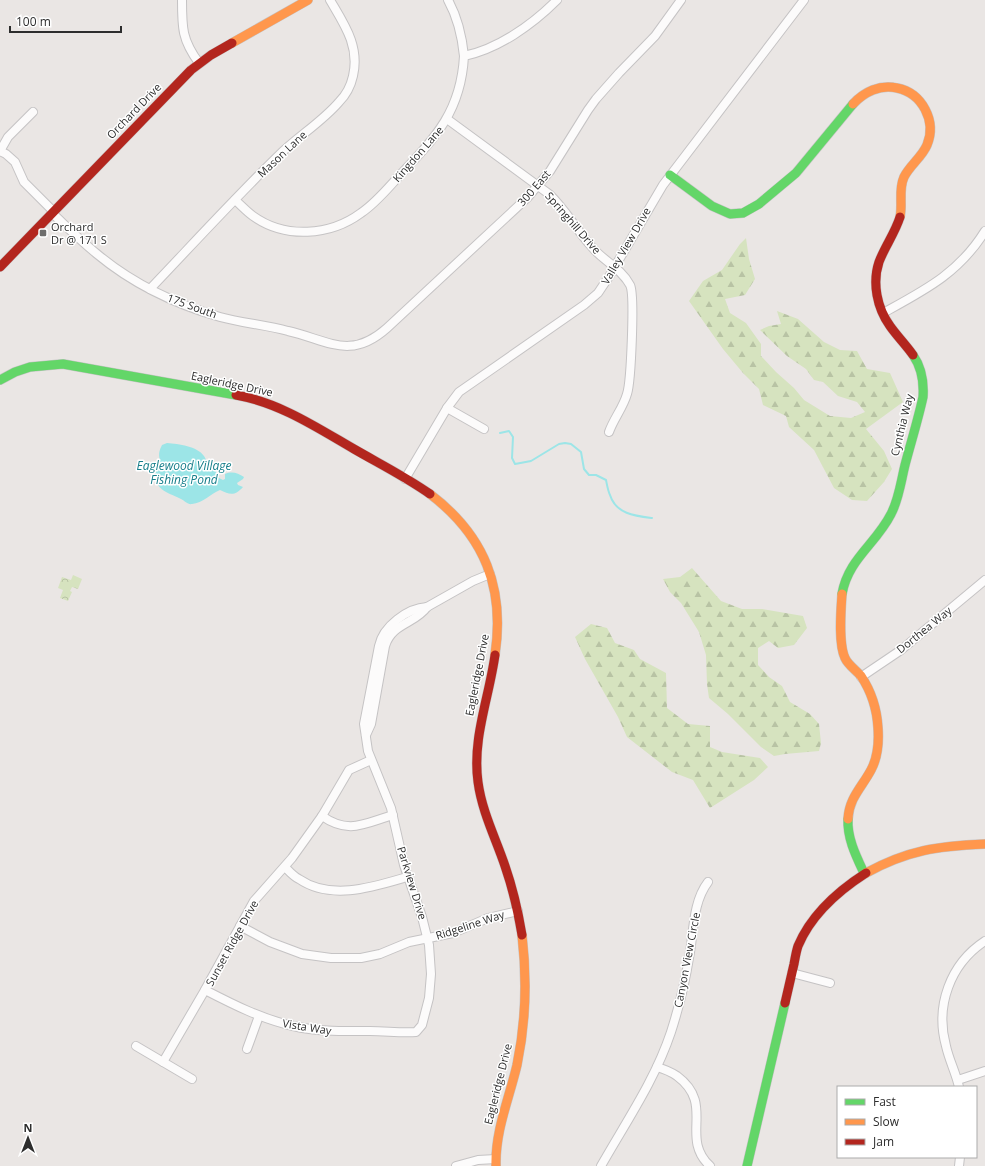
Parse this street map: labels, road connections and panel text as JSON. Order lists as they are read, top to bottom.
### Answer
{
  "streets": {
    "main road": ["Orchard Drive", "Eagleridge Drive", "Cynthia Way"],
    "street": [
      "Mason Lane",
      "Kingdon Lane",
      "300 East",
      "Springhill Drive",
      "Valley View Drive",
      "175 South",
      "Dorthea Way",
      "Parkview Drive",
      "Ridgeline Way",
      "Sunset Ridge Drive",
      "Canyon View Circle",
      "Vista Way"
    ]
  },
  "crossings": [
    ["Orchard Drive", "175 South"],
    ["Mason Lane", "Kingdon Lane"],
    ["Mason Lane", "175 South"],
    ["Kingdon Lane", "Springhill Drive"],
    ["300 East", "Springhill Drive"],
    ["300 East", "175 South"],
    ["Springhill Drive", "Valley View Drive"],
    ["Valley View Drive", "Eagleridge Drive"],
    ["Valley View Drive", "Cynthia Way"],
    ["Eagleridge Drive", "Parkview Drive"],
    ["Eagleridge Drive", "Ridgeline Way"],
    ["Cynthia Way", "Dorthea Way"],
    ["Parkview Drive", "Ridgeline Way"],
    ["Parkview Drive", "Sunset Ridge Drive"],
    ["Parkview Drive", "Vista Way"],
    ["Ridgeline Way", "Sunset Ridge Drive"],
    ["Sunset Ridge Drive", "Vista Way"]
  ],
  "water": ["Eaglewood Village Fishing Pond"],
  "places": {
    "transit": ["Orchard Dr @ 171 S"]
  },
  "legend": ["Fast", "Slow", "Jam"],
  "scale_bar": "100 m",
  "north": "top"
}
